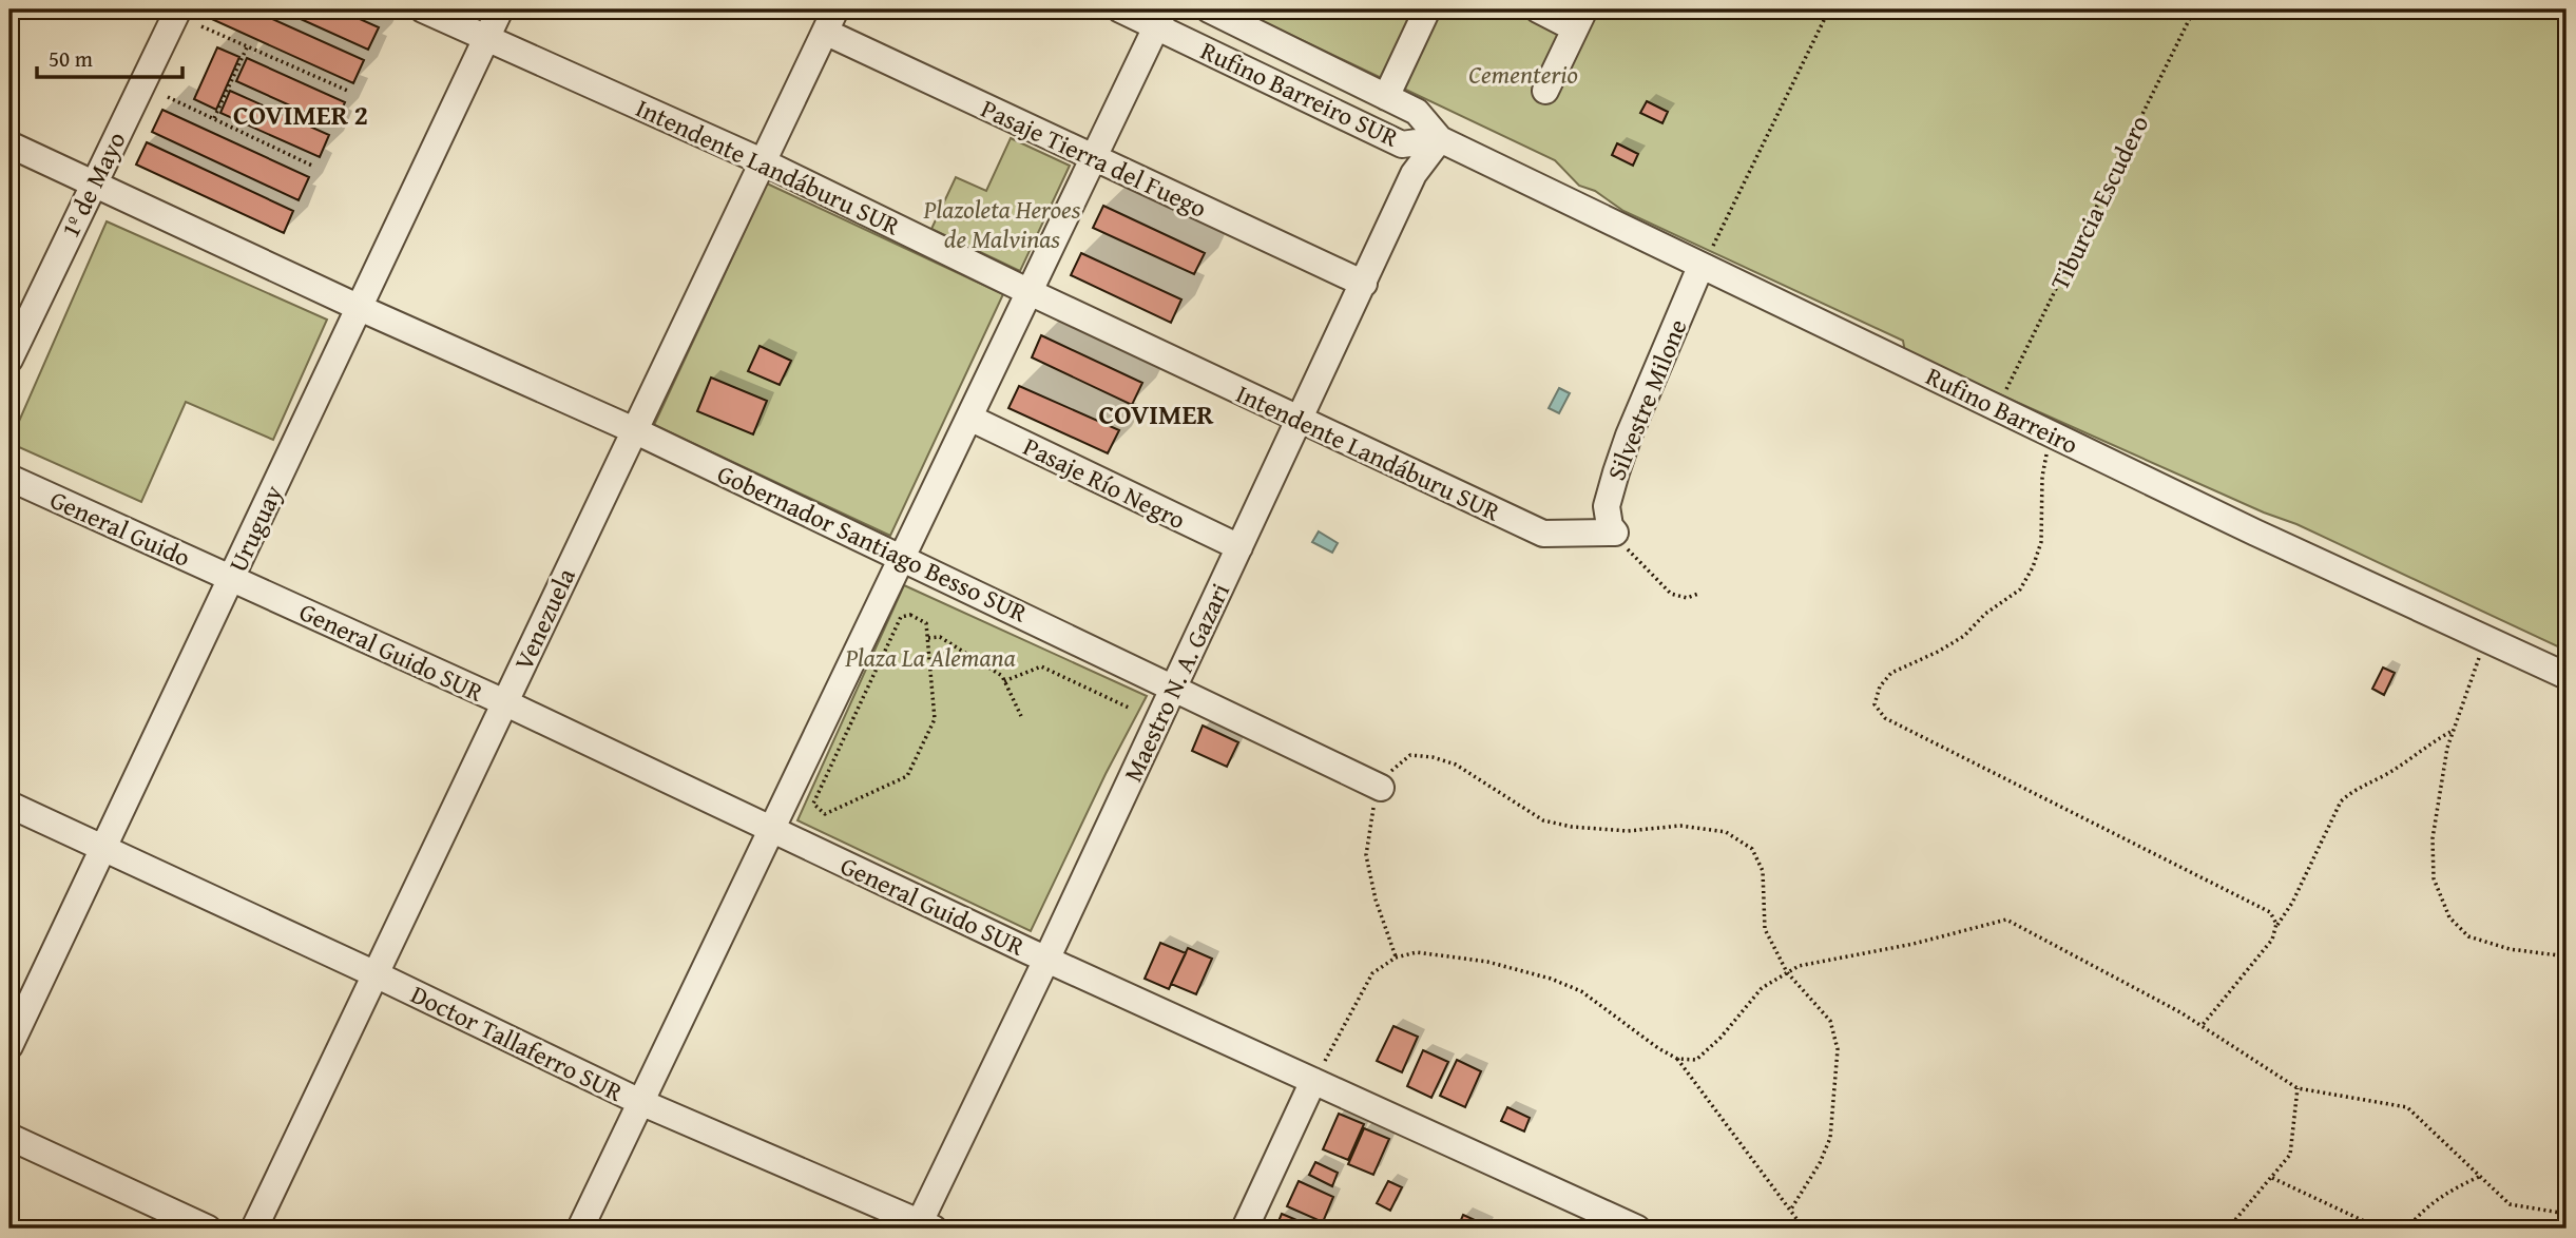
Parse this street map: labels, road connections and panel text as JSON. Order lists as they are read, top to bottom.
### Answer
{
  "streets": {
    "street": [
      "Rufino Barreiro SUR",
      "Pasaje Tierra del Fuego",
      "Intendente Landáburu SUR",
      "1º de Mayo",
      "Silvestre Milone",
      "Rufino Barreiro",
      "Pasaje Río Negro",
      "General Guido",
      "Uruguay",
      "Gobernador Santiago Besso SUR",
      "Venezuela",
      "General Guido SUR",
      "Maestro N. A. Gazari",
      "Doctor Tallaferro SUR"
    ],
    "path": ["Tiburcia Escudero"]
  },
  "crossings": [
    ["Rufino Barreiro SUR", "Rufino Barreiro"],
    ["Rufino Barreiro SUR", "Maestro N. A. Gazari"],
    ["Pasaje Tierra del Fuego", "Venezuela"],
    ["Pasaje Tierra del Fuego", "Maestro N. A. Gazari"],
    ["Intendente Landáburu SUR", "Silvestre Milone"],
    ["Intendente Landáburu SUR", "Uruguay"],
    ["Intendente Landáburu SUR", "Venezuela"],
    ["Intendente Landáburu SUR", "Maestro N. A. Gazari"],
    ["1º de Mayo", "Gobernador Santiago Besso SUR"],
    ["Silvestre Milone", "Rufino Barreiro"],
    ["Rufino Barreiro", "Maestro N. A. Gazari"],
    ["Pasaje Río Negro", "Maestro N. A. Gazari"],
    ["General Guido", "Uruguay"],
    ["General Guido", "General Guido SUR"],
    ["Uruguay", "Gobernador Santiago Besso SUR"],
    ["Uruguay", "General Guido SUR"],
    ["Uruguay", "Doctor Tallaferro SUR"],
    ["Gobernador Santiago Besso SUR", "Venezuela"],
    ["Gobernador Santiago Besso SUR", "Maestro N. A. Gazari"],
    ["Venezuela", "General Guido SUR"],
    ["Venezuela", "Doctor Tallaferro SUR"],
    ["General Guido SUR", "Maestro N. A. Gazari"],
    ["Maestro N. A. Gazari", "Doctor Tallaferro SUR"]
  ],
  "districts": ["COVIMER 2", "COVIMER"],
  "parks": ["Cementerio", "Plazoleta Heroes de Malvinas", "Plaza La Alemana"],
  "scale_bar": "50 m"
}
